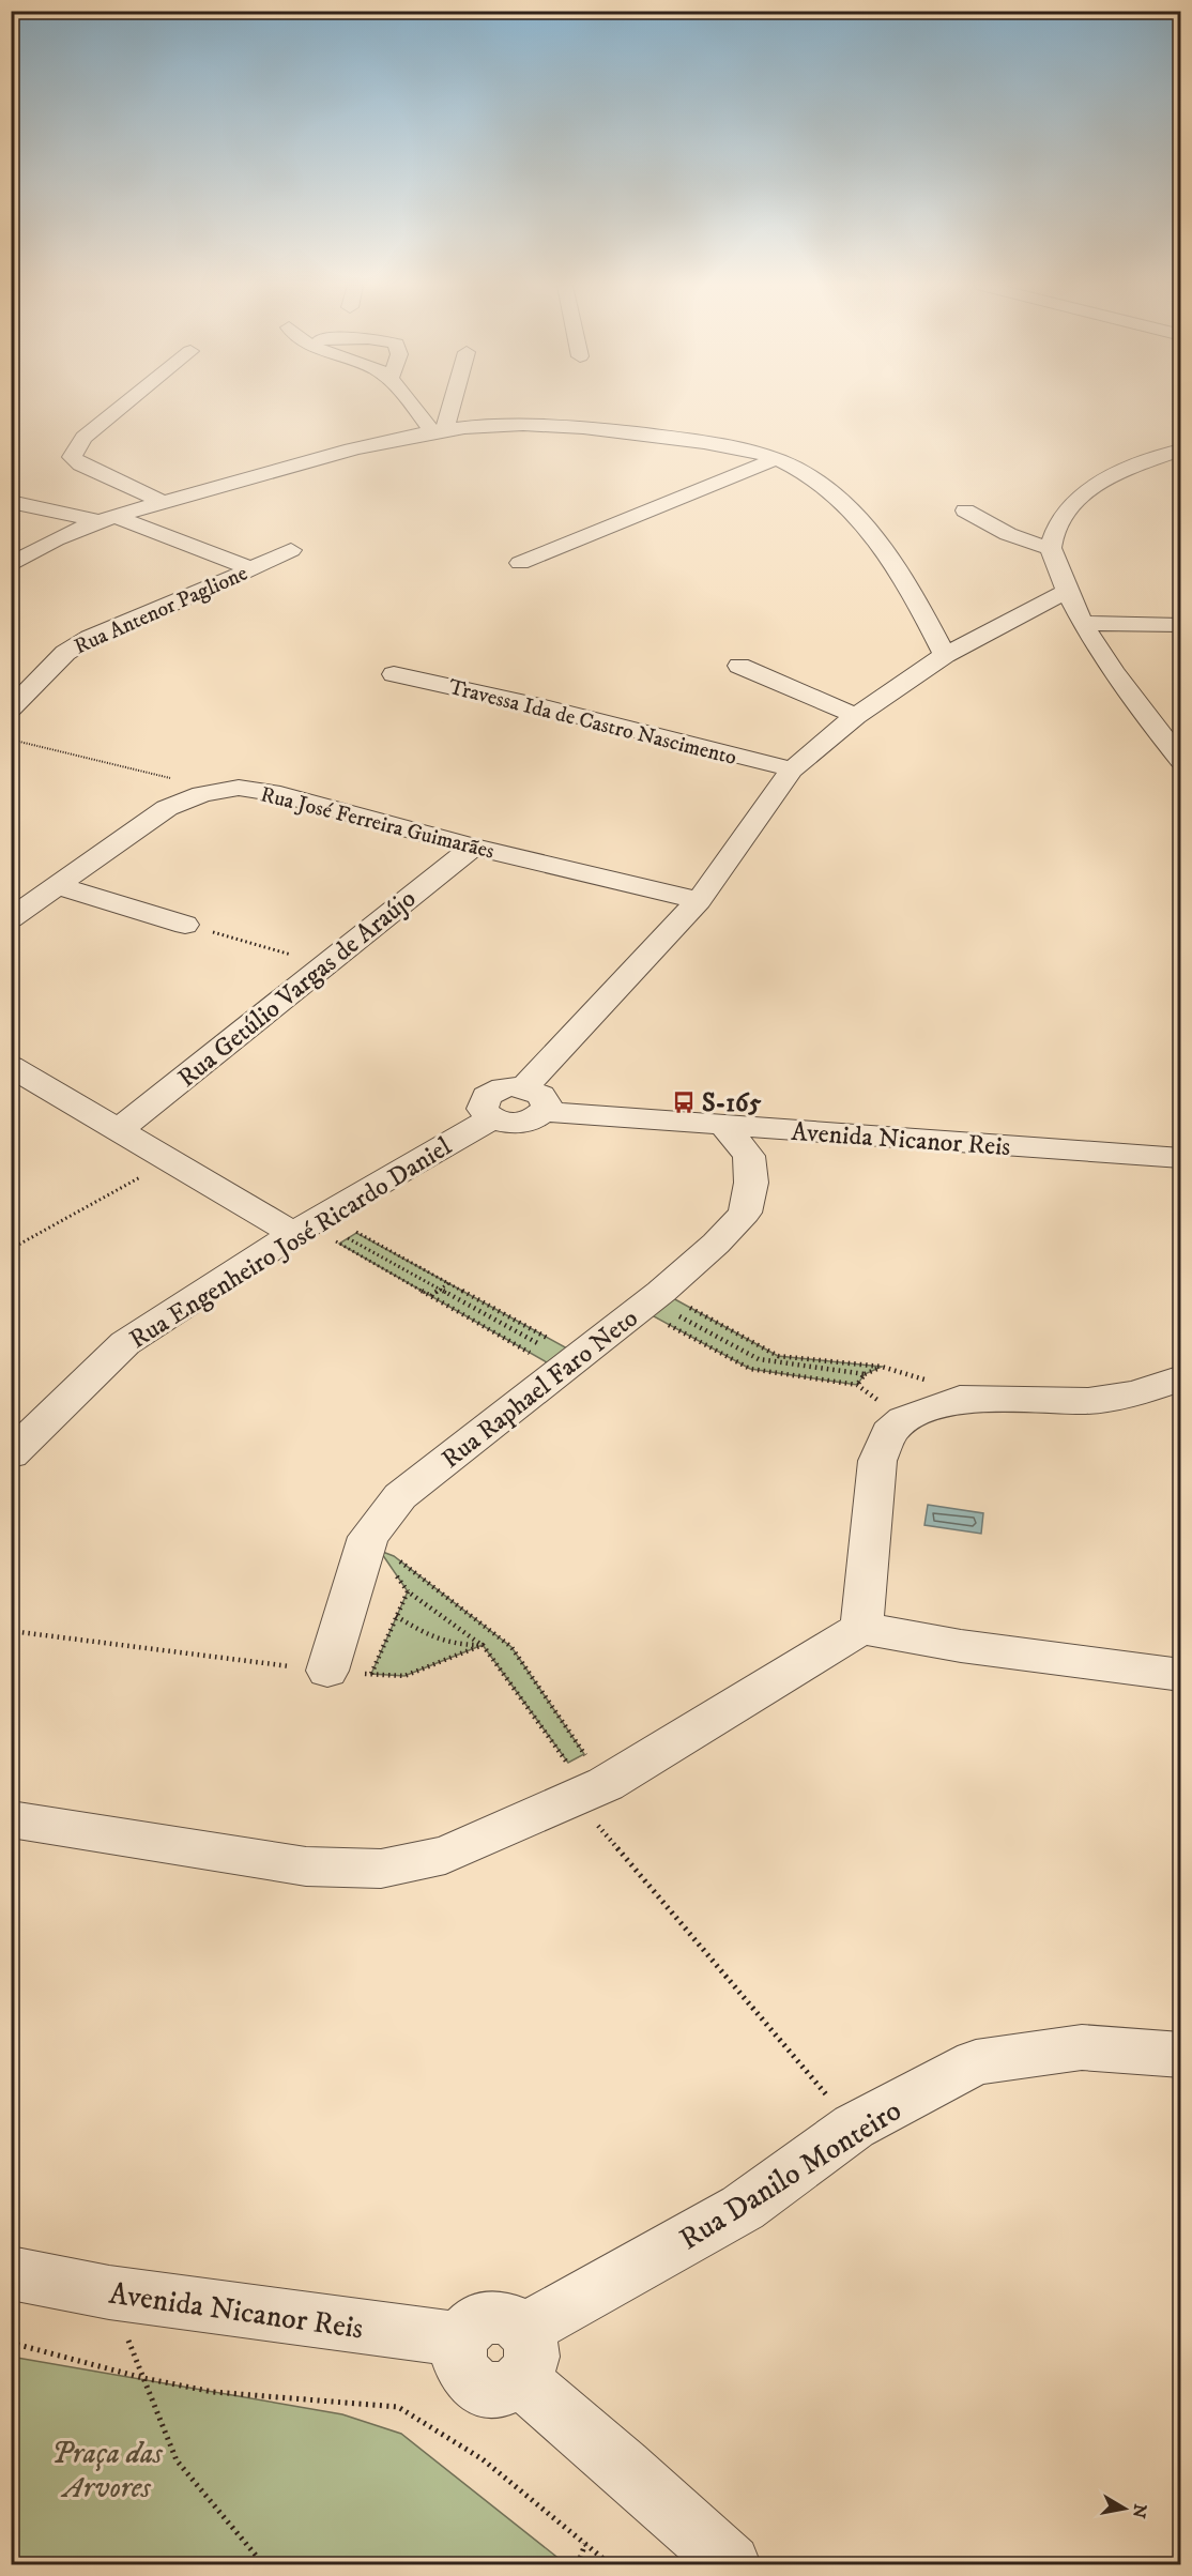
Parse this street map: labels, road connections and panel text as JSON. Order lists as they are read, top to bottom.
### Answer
{
  "streets": {
    "street": [
      "Rua Antenor Paglione",
      "Travessa Ida de Castro Nascimento",
      "Rua José Ferreira Guimarães",
      "Rua Getúlio Vargas de Araújo",
      "Avenida Nicanor Reis",
      "Rua Engenheiro José Ricardo Daniel",
      "Rua Raphael Faro Neto",
      "Rua Danilo Monteiro"
    ]
  },
  "crossings": [
    ["Rua José Ferreira Guimarães", "Rua Getúlio Vargas de Araújo"],
    ["Avenida Nicanor Reis", "Rua Engenheiro José Ricardo Daniel"],
    ["Avenida Nicanor Reis", "Rua Raphael Faro Neto"],
    ["Avenida Nicanor Reis", "Rua Danilo Monteiro"]
  ],
  "parks": ["Praça das Arvores"],
  "places": {
    "bus stop": ["S-165"]
  },
  "north": "right"
}
